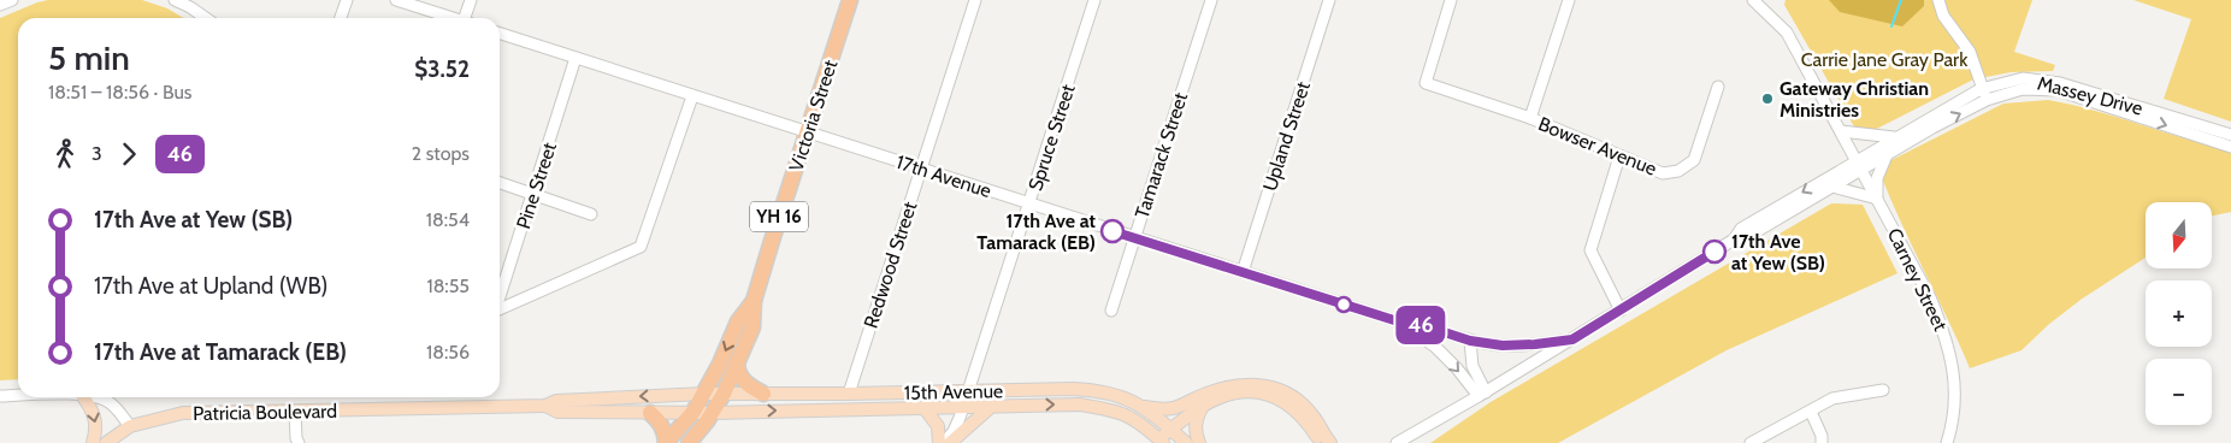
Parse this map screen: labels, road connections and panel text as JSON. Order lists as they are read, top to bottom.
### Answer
{
  "streets": {
    "highway": ["Victoria Street", "YH 16"],
    "main road": ["15th Avenue", "Patricia Boulevard"],
    "street": [
      "Massey Drive",
      "Upland Street",
      "Spruce Street",
      "Bowser Avenue",
      "Tamarack Street",
      "17th Avenue",
      "Pine Street",
      "Redwood Street",
      "Carney Street"
    ]
  },
  "crossings": [
    ["Massey Drive", "Carney Street"],
    ["Victoria Street", "17th Avenue"],
    ["Victoria Street", "15th Avenue"],
    ["Victoria Street", "Patricia Boulevard"],
    ["Upland Street", "17th Avenue"],
    ["Spruce Street", "17th Avenue"],
    ["Spruce Street", "15th Avenue"],
    ["Tamarack Street", "17th Avenue"],
    ["17th Avenue", "Pine Street"],
    ["17th Avenue", "Redwood Street"],
    ["Redwood Street", "15th Avenue"],
    ["15th Avenue", "Patricia Boulevard"]
  ],
  "parks": ["Carrie Jane Gray Park"],
  "places": ["Gateway Christian Ministries", "17th Ave at Tamarack (EB)", "17th Ave at Yew (SB)"],
  "lines": ["bus line 46"],
  "north": "bottom",
  "page": {
    "on_map": "46",
    "heading": ["5 min", "18:51 – 18:56 · Bus", "$3.52"],
    "legs": ["3", "46", "2 stops"],
    "list": [
      {
        "name": "17th Ave at Yew (SB)",
        "value": "18:54"
      },
      {
        "name": "17th Ave at Upland (WB)",
        "value": "18:55"
      },
      {
        "name": "17th Ave at Tamarack (EB)",
        "value": "18:56"
      }
    ],
    "map_buttons": ["+", "−"]
  }
}
